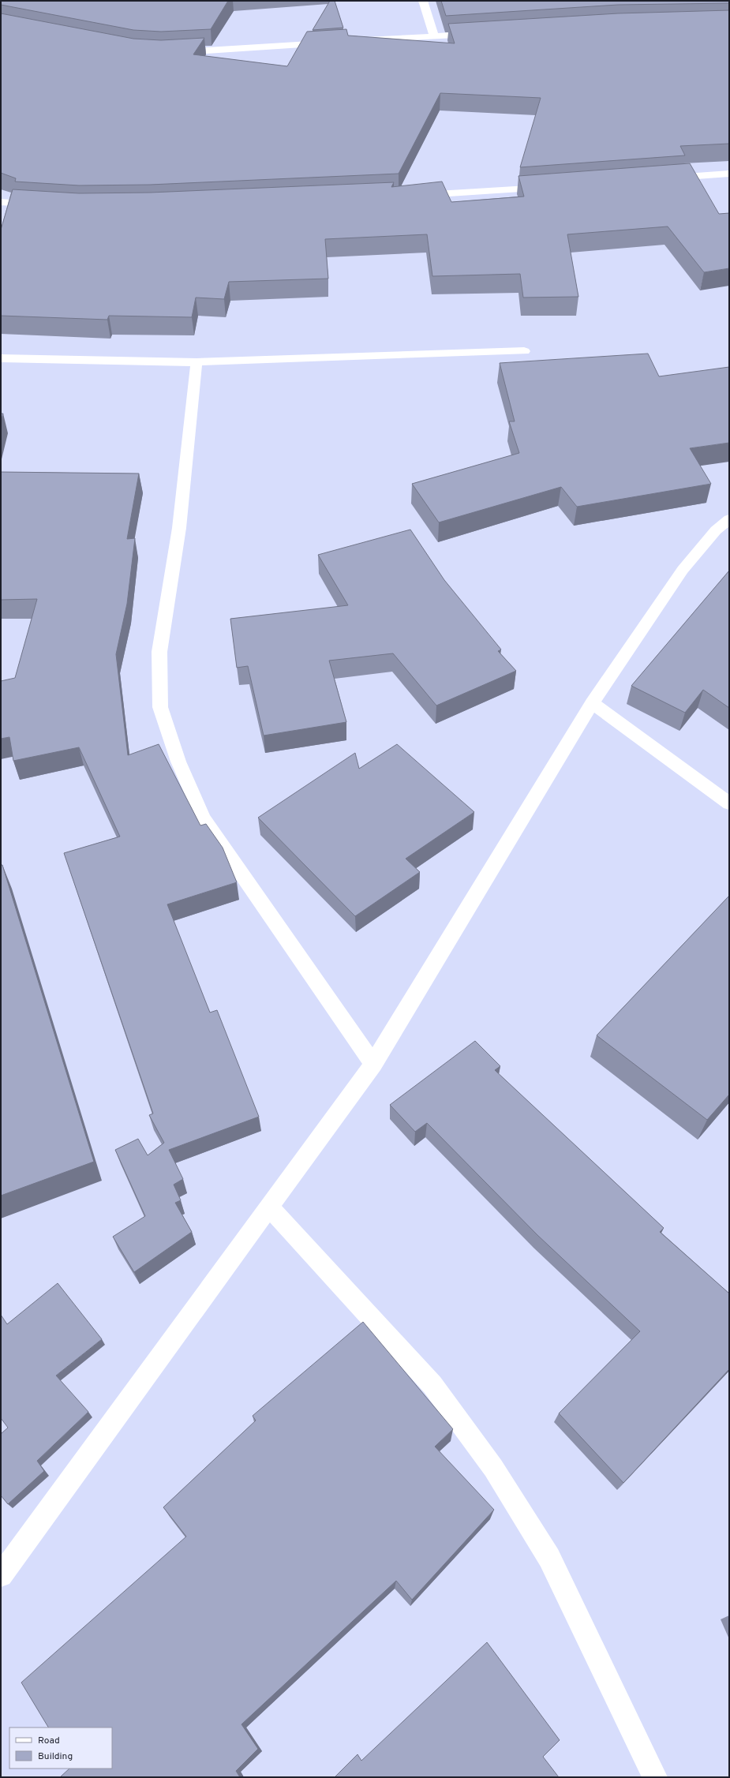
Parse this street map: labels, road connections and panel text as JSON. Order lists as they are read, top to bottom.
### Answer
{
  "legend": ["Road", "Building"]
}
